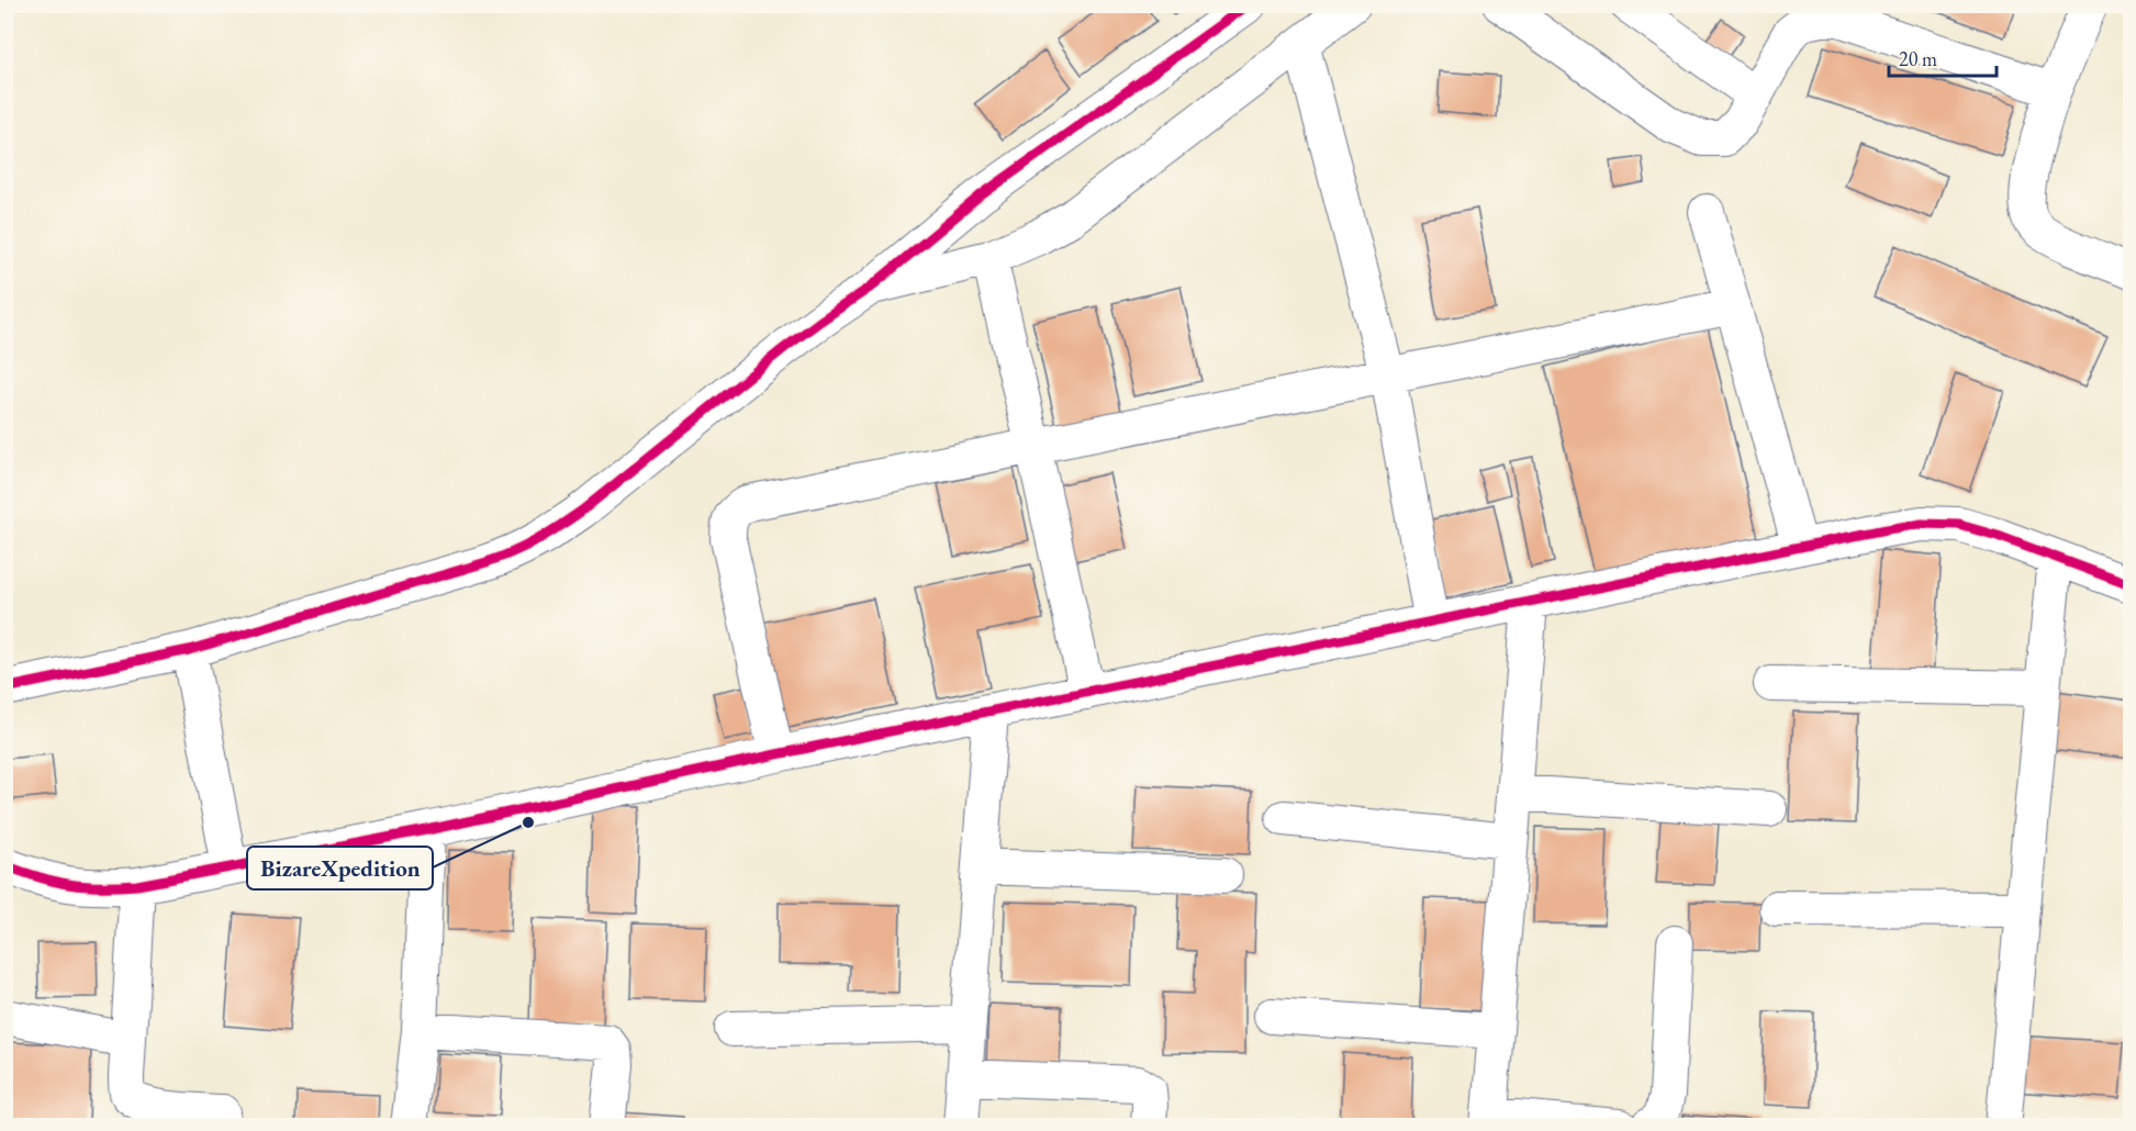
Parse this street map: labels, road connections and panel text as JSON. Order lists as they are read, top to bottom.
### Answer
{
  "places": ["BizareXpedition"],
  "scale_bar": "20 m"
}
